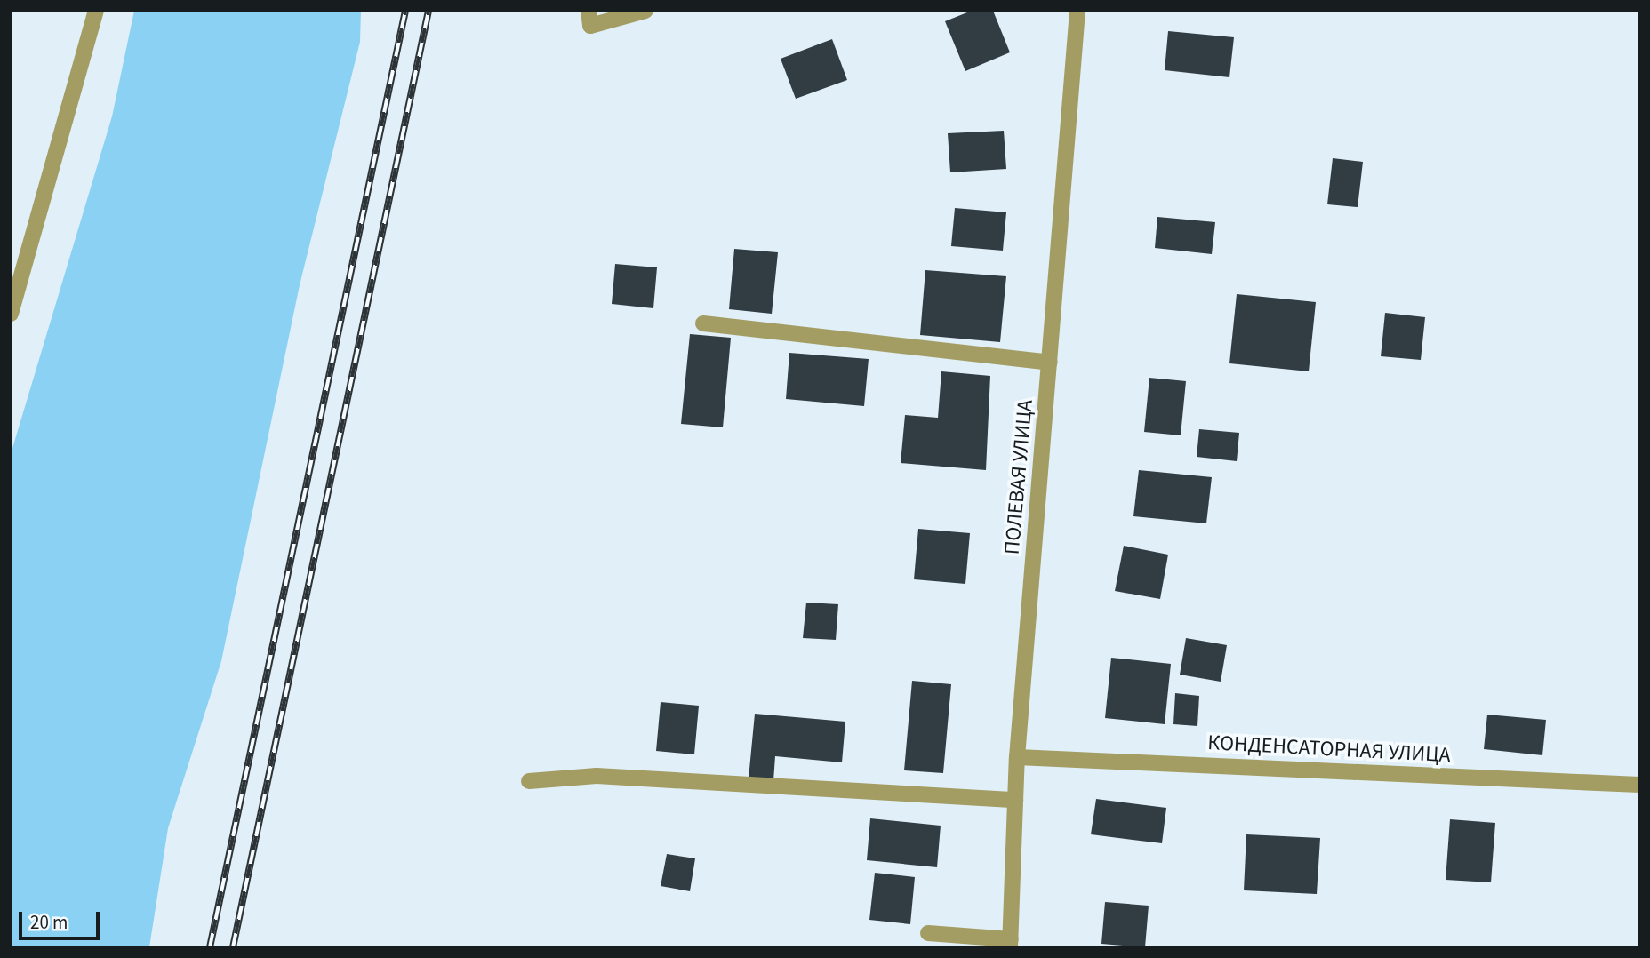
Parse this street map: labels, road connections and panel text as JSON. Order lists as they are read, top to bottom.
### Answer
{
  "streets": {
    "street": ["ПОЛЕВАЯ УЛИЦА", "КОНДЕНСАТОРНАЯ УЛИЦА"]
  },
  "crossings": [
    ["ПОЛЕВАЯ УЛИЦА", "КОНДЕНСАТОРНАЯ УЛИЦА"]
  ],
  "scale_bar": "20 m"
}
